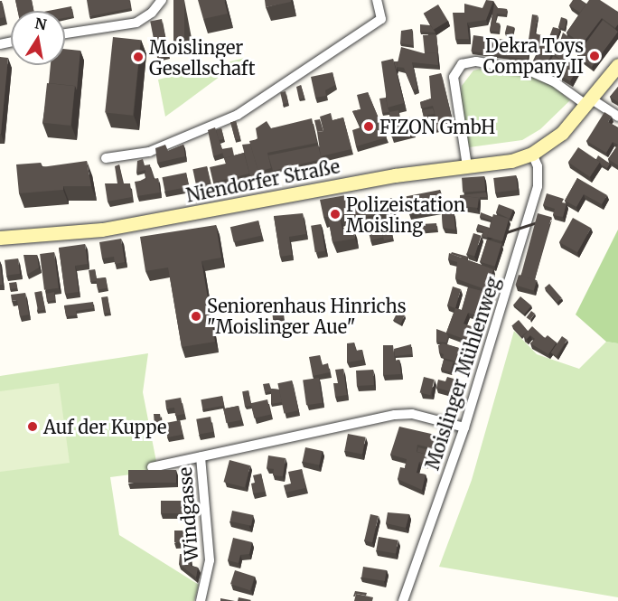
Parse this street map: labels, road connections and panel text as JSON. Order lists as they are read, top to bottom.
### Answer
{
  "streets": {
    "main road": ["Niendorfer Straße"],
    "street": ["Moislinger Mühlenweg", "Windgasse"]
  },
  "crossings": [
    ["Niendorfer Straße", "Moislinger Mühlenweg"]
  ],
  "places": [
    "Dekra Toys Company II",
    "Moislinger Gesellschaft",
    "FIZON GmbH",
    "Polizeistation Moisling",
    "Seniorenhaus Hinrichs \"Moislinger Aue\"",
    "Auf der Kuppe"
  ],
  "north": "top"
}
